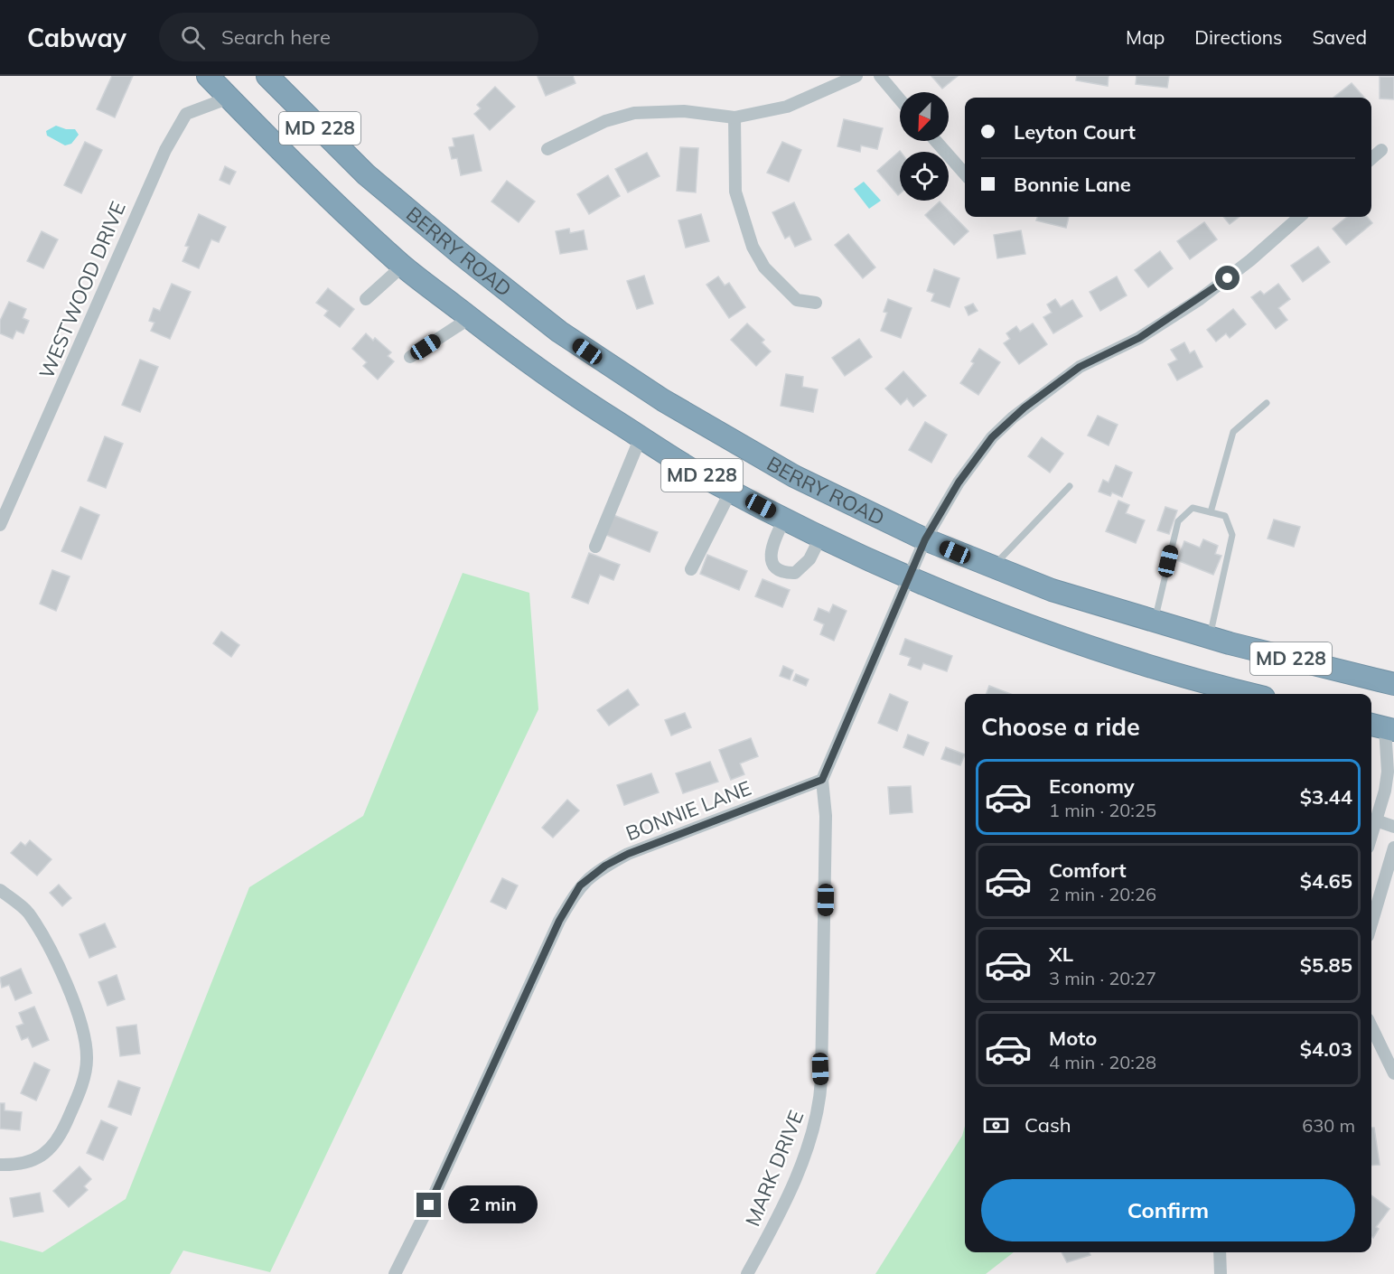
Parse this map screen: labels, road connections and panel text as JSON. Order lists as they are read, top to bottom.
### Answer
{
  "streets": {
    "highway": ["MD 228", "BERRY ROAD"],
    "street": ["WESTWOOD DRIVE", "BONNIE LANE", "MARK DRIVE"]
  },
  "crossings": [
    ["MD 228", "WESTWOOD DRIVE"],
    ["BONNIE LANE", "MARK DRIVE"]
  ],
  "north": "bottom left",
  "page": {
    "header": "Cabway",
    "search": "Search here",
    "nav": ["Map", "Directions", "Saved"],
    "banner": ["Leyton Court", "Bonnie Lane"],
    "heading": "Choose a ride",
    "list": [
      {
        "name": "Economy",
        "note": "1 min · 20:25",
        "value": "$3.44"
      },
      {
        "name": "Comfort",
        "note": "2 min · 20:26",
        "value": "$4.65"
      },
      {
        "name": "XL",
        "note": "3 min · 20:27",
        "value": "$5.85"
      },
      {
        "name": "Moto",
        "note": "4 min · 20:28",
        "value": "$4.03"
      }
    ],
    "pay": ["Cash", "630 m"],
    "buttons": "Confirm",
    "bubble": "2 min"
  }
}
